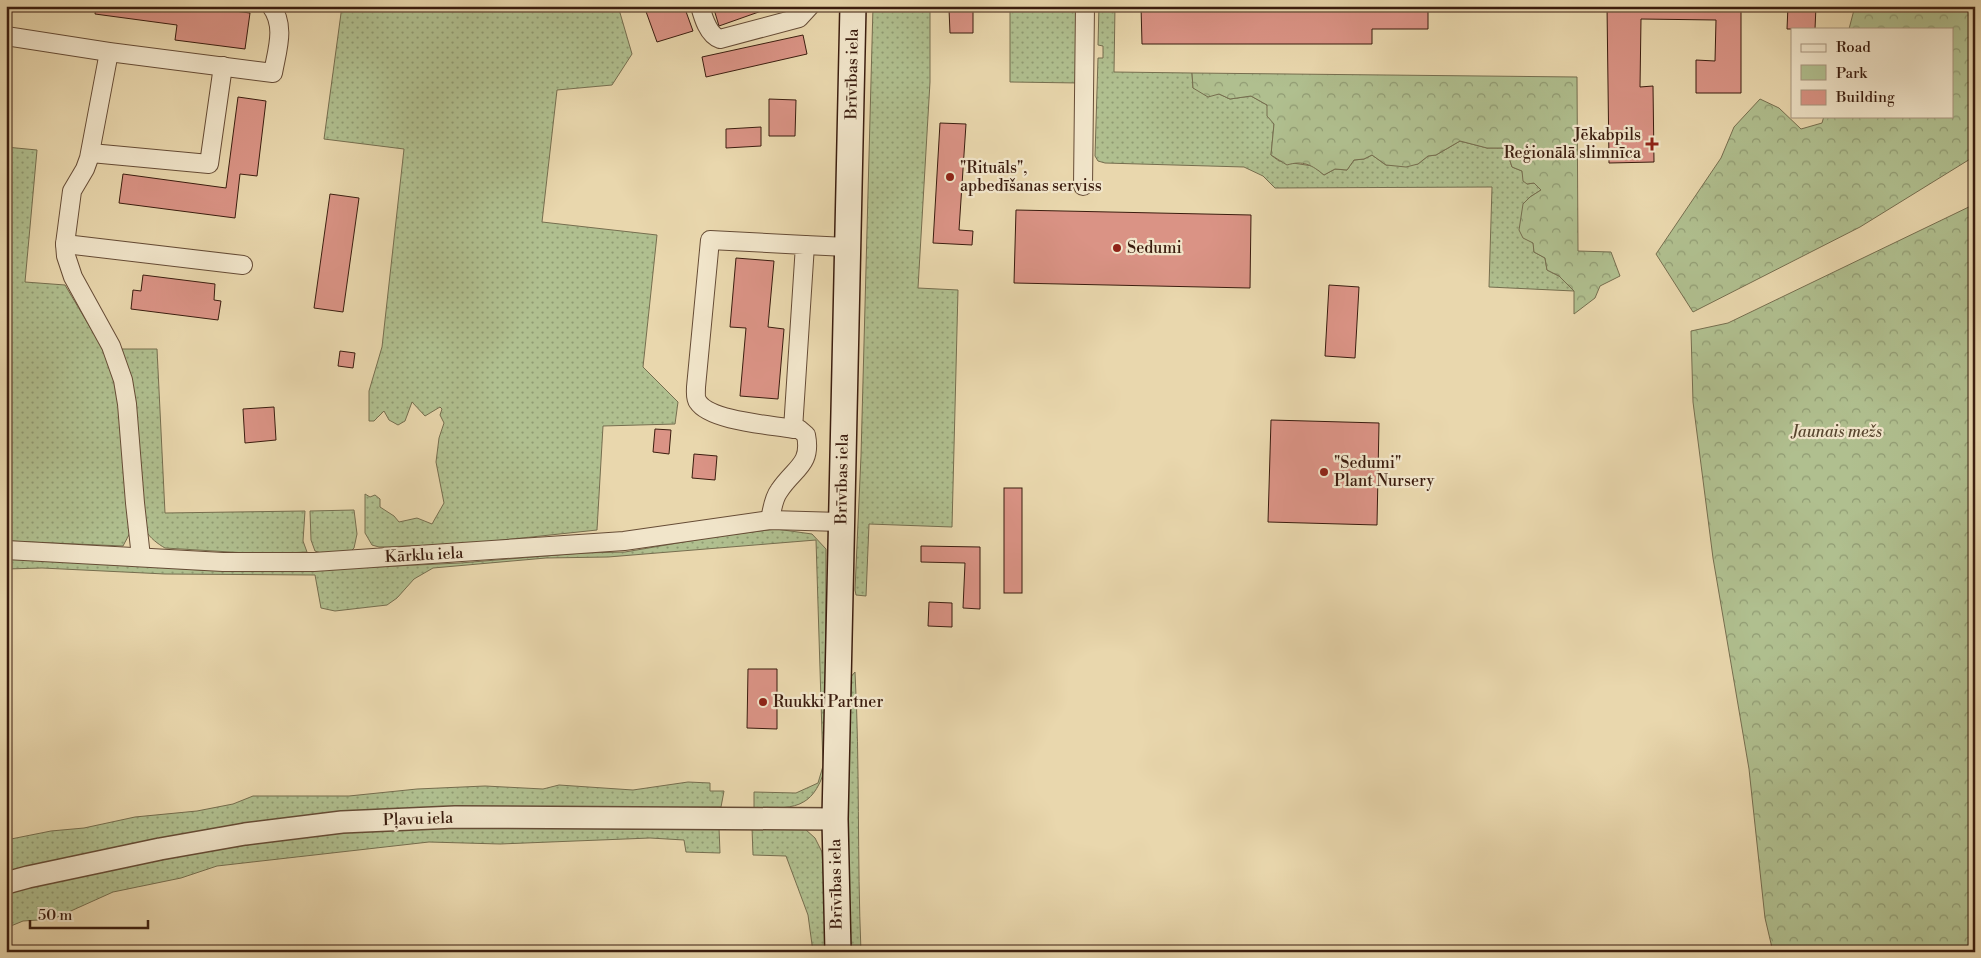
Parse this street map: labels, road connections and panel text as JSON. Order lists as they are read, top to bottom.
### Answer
{
  "streets": {
    "main road": ["Brīvības iela"],
    "street": ["Kārklu iela", "Pļavu iela"]
  },
  "crossings": [
    ["Brīvības iela", "Kārklu iela"],
    ["Brīvības iela", "Pļavu iela"]
  ],
  "parks": ["Jaunais mežs"],
  "places": {
    "health": ["Jēkabpils Reģionālā slimnīca"],
    "other": [
      "\"Rituāls\", apbedīšanas serviss",
      "Sedumi",
      "\"Sedumi\" Plant Nursery",
      "Ruukki Partner"
    ]
  },
  "legend": ["Road", "Park", "Building"],
  "scale_bar": "50 m"
}
